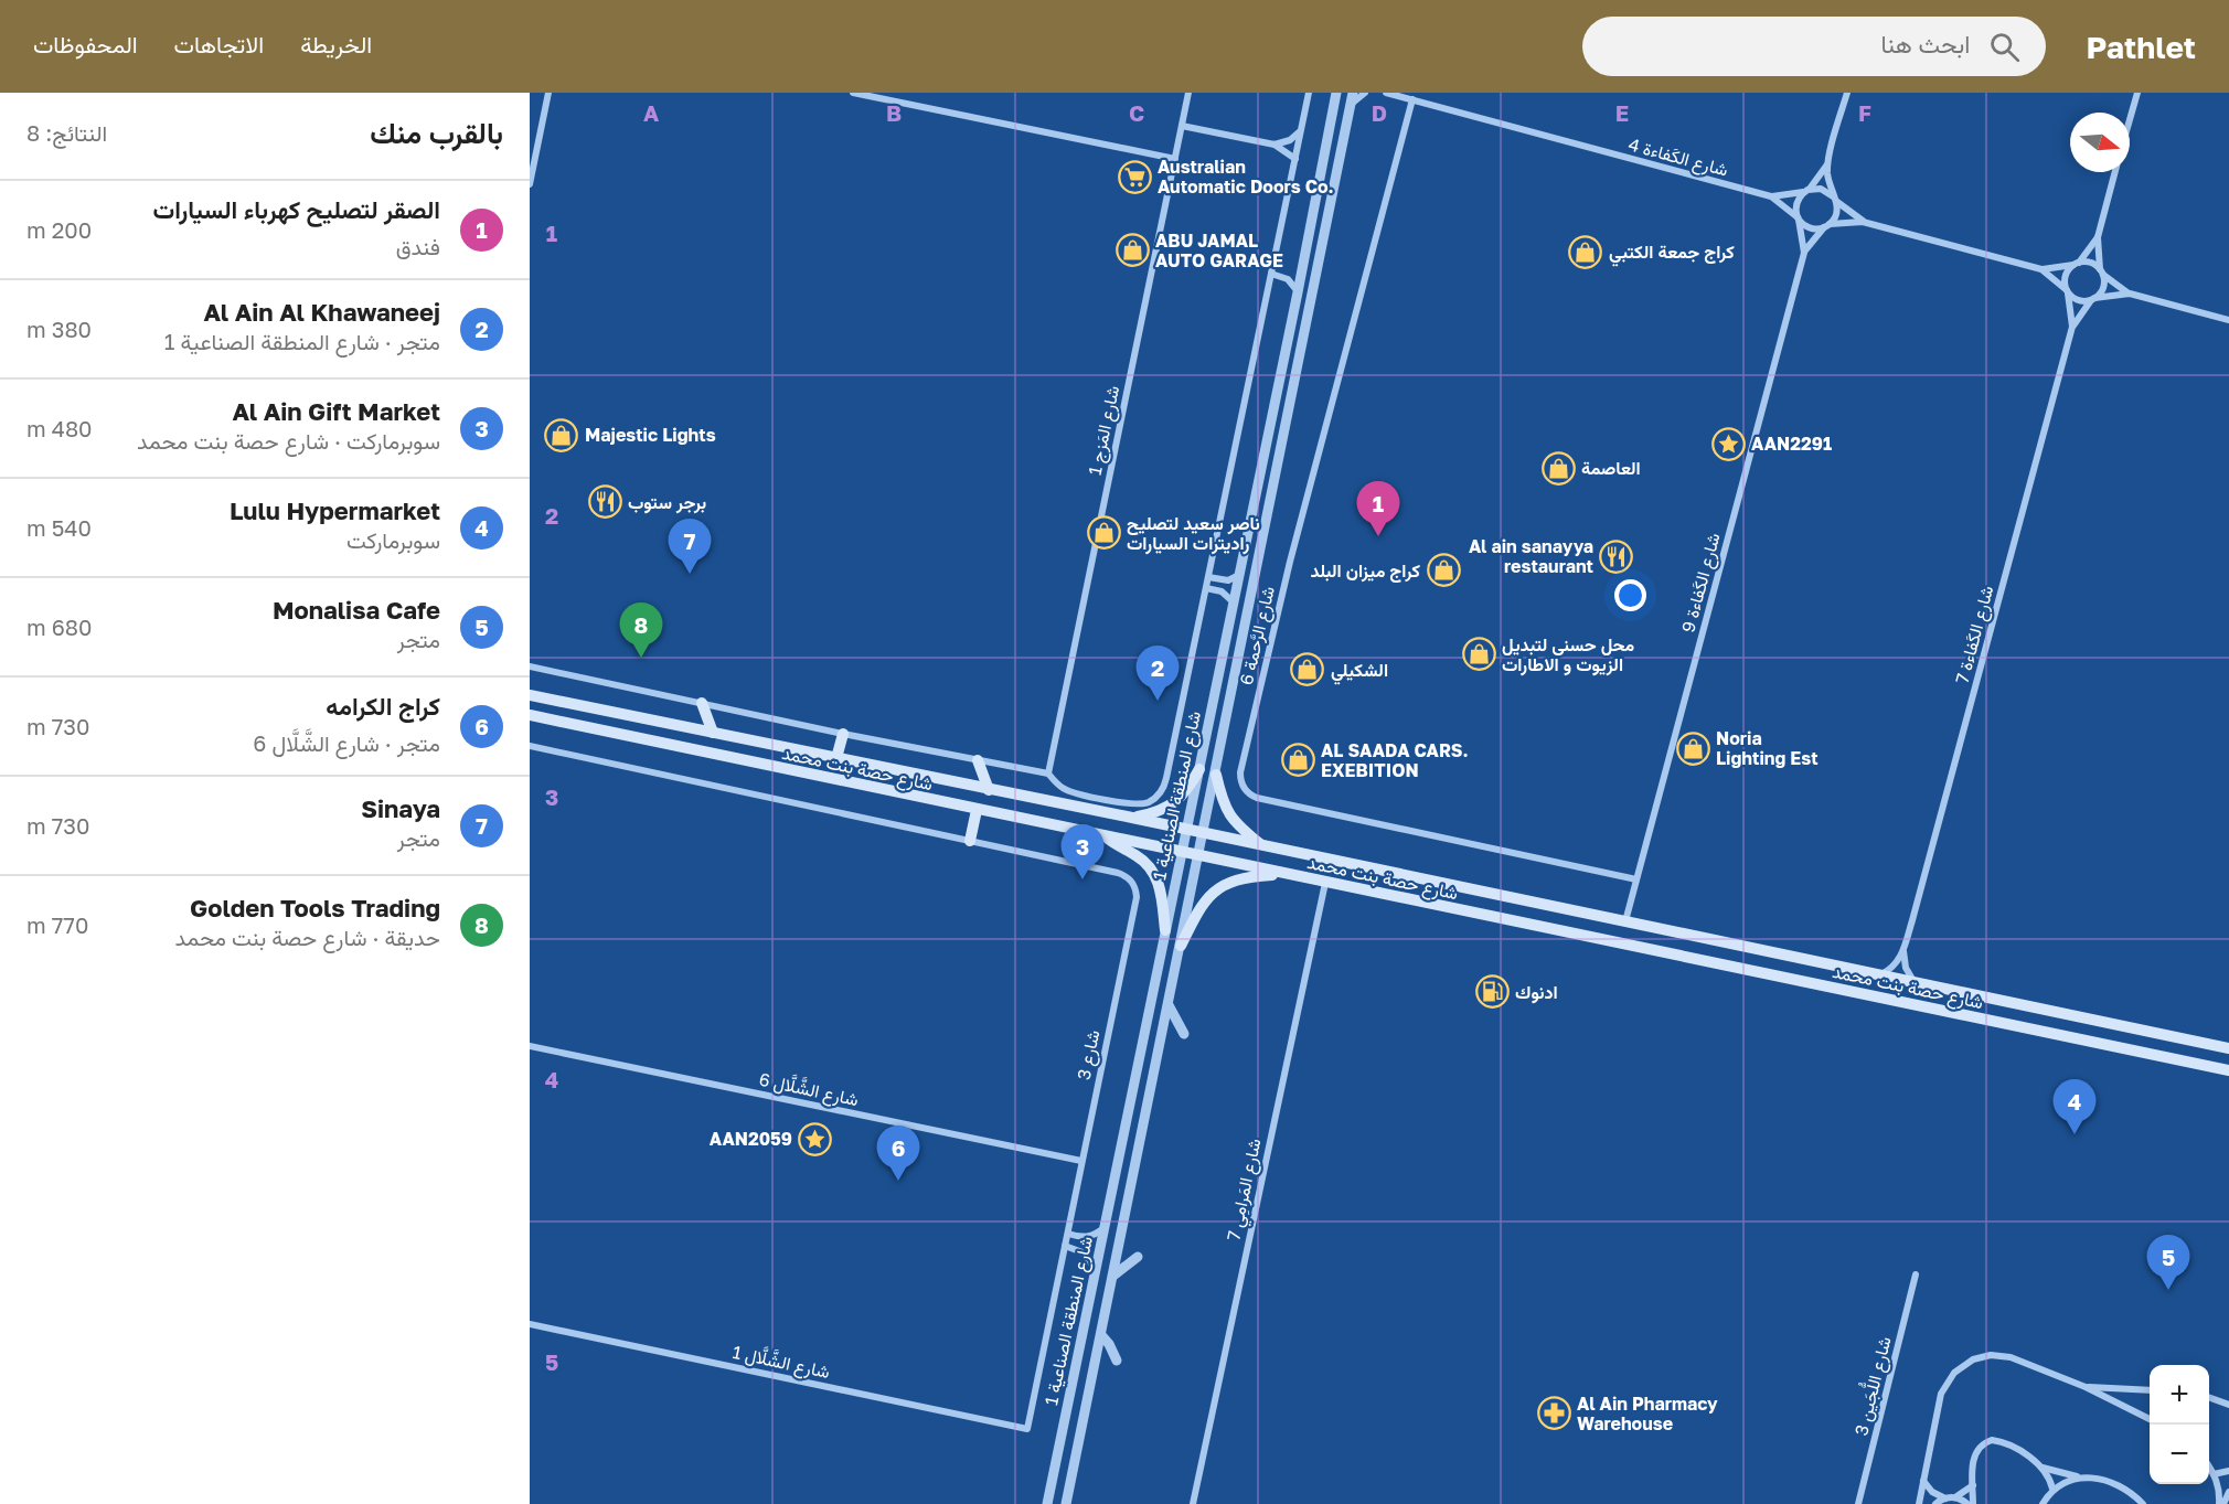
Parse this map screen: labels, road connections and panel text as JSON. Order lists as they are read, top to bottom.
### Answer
{
  "streets": {
    "main road": ["شارع حصة بنت محمد"],
    "street": [
      "شارع الكَفاءة 4",
      "شارع المَزج 1",
      "شارع الكَفاءة 9",
      "شارع الكَفاءة 7",
      "شارع الرَّحمة 6",
      "شارع المنطقة الصناعية 1",
      "شارع 3",
      "شارع الشَّلَّال 6",
      "شارع المَرامِي 7",
      "شارع الشَّلَّال 1",
      "شارع اللُّجَين 3"
    ]
  },
  "crossings": [
    ["شارع الكَفاءة 4", "شارع الكَفاءة 9"],
    ["شارع الكَفاءة 4", "شارع الرَّحمة 6"],
    ["شارع الكَفاءة 9", "شارع الرَّحمة 6"],
    ["شارع الكَفاءة 9", "شارع حصة بنت محمد"],
    ["شارع الكَفاءة 7", "شارع حصة بنت محمد"],
    ["شارع حصة بنت محمد", "شارع المنطقة الصناعية 1"],
    ["شارع حصة بنت محمد", "شارع المَرامِي 7"],
    ["شارع 3", "شارع الشَّلَّال 6"],
    ["شارع 3", "شارع الشَّلَّال 1"]
  ],
  "places": {
    "supermarket": ["Australian Automatic Doors Co."],
    "shop": [
      "ABU JAMAL AUTO GARAGE",
      "كراج جمعة الكتبي",
      "Majestic Lights",
      "العاصمة",
      "ناصر سعيد لتصليح راديترات السيارات",
      "كراج ميزان البلد",
      "محل حسنى لتبديل الزيوت و الاطارات",
      "الشكيلي",
      "Noria Lighting Est",
      "AL SAADA CARS. EXEBITION"
    ],
    "place": ["AAN2291", "AAN2059"],
    "restaurant": ["برجر ستوب", "Al ain sanayya restaurant"],
    "fuel station": ["ادنوك"],
    "pharmacy": ["Al Ain Pharmacy Warehouse"]
  },
  "north": "right",
  "page": {
    "header": "Pathlet",
    "search": "ابحث هنا",
    "nav": ["الخريطة", "الاتجاهات", "المحفوظات"],
    "heading": ["بالقرب منك", "النتائج: 8"],
    "list": [
      {
        "mark": "1",
        "name": "الصقر لتصليح كهرباء السيارات",
        "note": "فندق",
        "value": "200 m"
      },
      {
        "mark": "2",
        "name": "Al Ain Al Khawaneej",
        "note": "متجر · شارع المنطقة الصناعية 1",
        "value": "380 m"
      },
      {
        "mark": "3",
        "name": "Al Ain Gift Market",
        "note": "سوبرماركت · شارع حصة بنت محمد",
        "value": "480 m"
      },
      {
        "mark": "4",
        "name": "Lulu Hypermarket",
        "note": "سوبرماركت",
        "value": "540 m"
      },
      {
        "mark": "5",
        "name": "Monalisa Cafe",
        "note": "متجر",
        "value": "680 m"
      },
      {
        "mark": "6",
        "name": "كراج الكرامه",
        "note": "متجر · شارع الشَّلَّال 6",
        "value": "730 m"
      },
      {
        "mark": "7",
        "name": "Sinaya",
        "note": "متجر",
        "value": "730 m"
      },
      {
        "mark": "8",
        "name": "Golden Tools Trading",
        "note": "حديقة · شارع حصة بنت محمد",
        "value": "770 m"
      }
    ],
    "pins": [
      "1",
      "7",
      "8",
      "2",
      "3",
      "4",
      "6",
      "5"
    ],
    "map_buttons": ["+", "−"]
  },
  "grid": {
    "columns": [
      "A",
      "B",
      "C",
      "D",
      "E",
      "F"
    ],
    "rows": [
      "1",
      "2",
      "3",
      "4",
      "5"
    ]
  }
}
